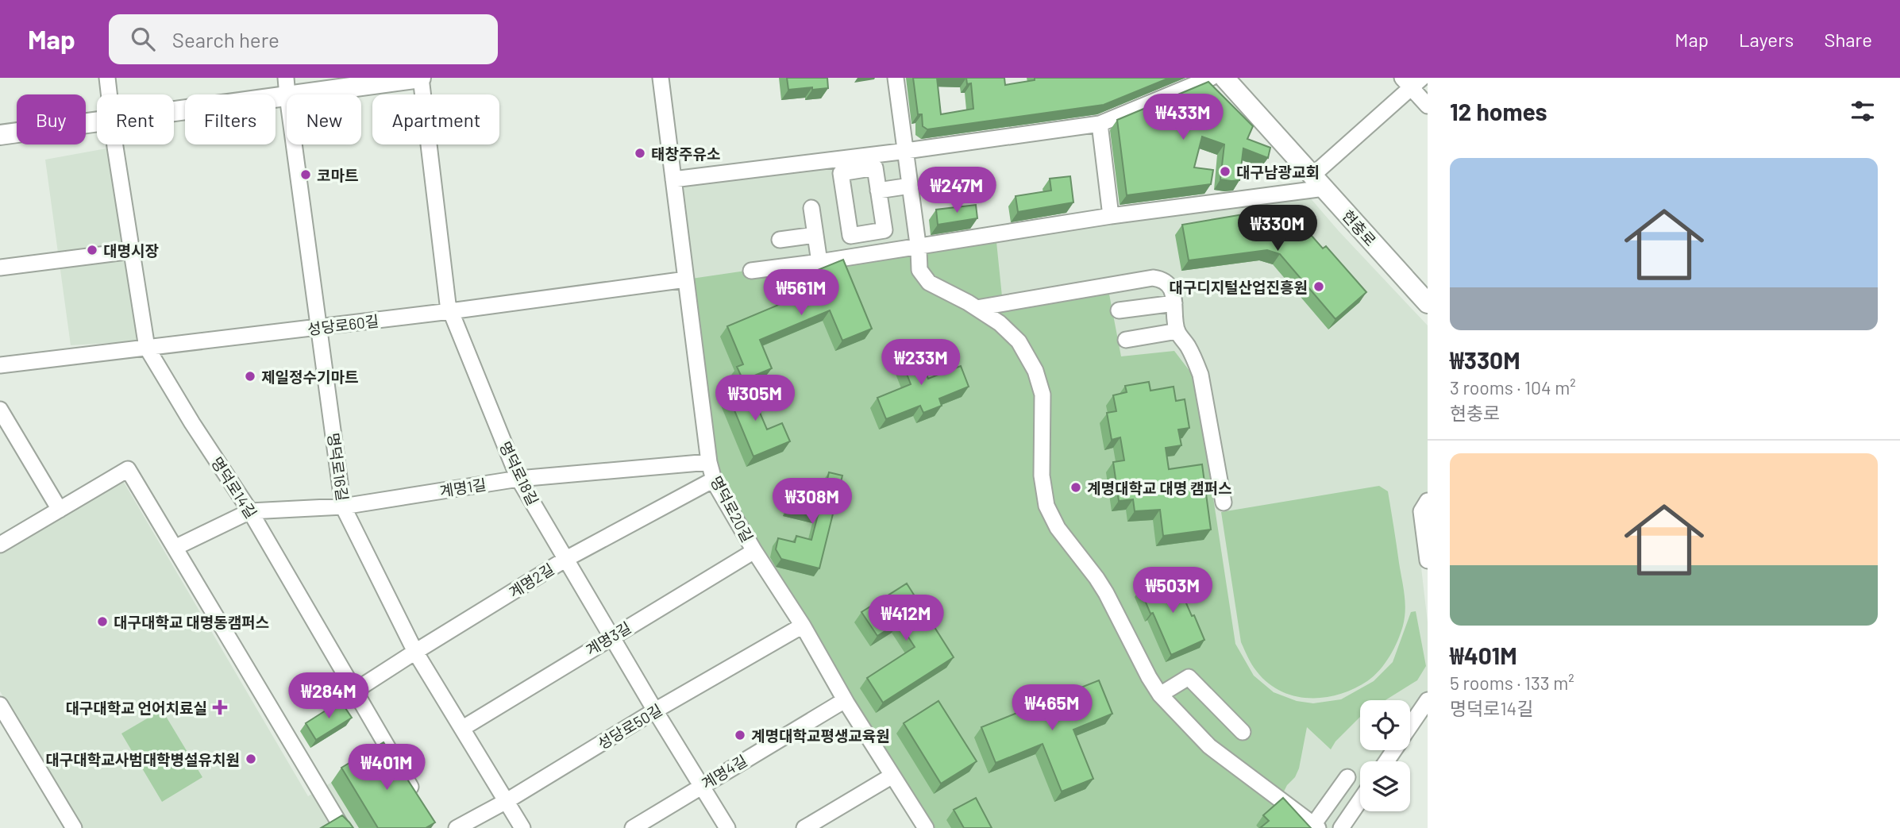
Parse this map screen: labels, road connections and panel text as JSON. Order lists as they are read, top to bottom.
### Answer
{
  "streets": {
    "main road": ["현충로"],
    "street": [
      "성당로60길",
      "명덕로16길",
      "명덕로18길",
      "명덕로14길",
      "계명1길",
      "명덕로20길",
      "계명2길",
      "계명3길",
      "성당로50길",
      "계명4길"
    ]
  },
  "crossings": [
    ["성당로60길", "명덕로16길"],
    ["성당로60길", "명덕로18길"],
    ["성당로60길", "명덕로14길"],
    ["성당로60길", "명덕로20길"],
    ["명덕로16길", "계명1길"],
    ["명덕로16길", "계명2길"],
    ["명덕로16길", "계명3길"],
    ["명덕로16길", "성당로50길"],
    ["명덕로18길", "계명1길"],
    ["명덕로18길", "계명2길"],
    ["명덕로18길", "계명3길"],
    ["명덕로18길", "성당로50길"],
    ["명덕로18길", "계명4길"],
    ["명덕로14길", "계명1길"],
    ["명덕로14길", "계명2길"],
    ["계명1길", "명덕로20길"],
    ["명덕로20길", "계명2길"],
    ["명덕로20길", "계명3길"],
    ["명덕로20길", "성당로50길"],
    ["명덕로20길", "계명4길"]
  ],
  "places": {
    "other": [
      "태창주유소",
      "대구남광교회",
      "코마트",
      "대명시장",
      "대구디지털산업진흥원",
      "제일정수기마트",
      "계명대학교 대명 캠퍼스",
      "대구대학교 대명동캠퍼스",
      "계명대학교평생교육원",
      "대구대학교사범대학병설유치원"
    ],
    "health": ["대구대학교 언어치료실"]
  },
  "page": {
    "header": "Map",
    "search": "Search here",
    "nav": ["Map", "Layers", "Share"],
    "heading": "12 homes",
    "price": [
      "₩433M",
      "₩247M",
      "₩330M",
      "₩561M",
      "₩233M",
      "₩305M",
      "₩308M",
      "₩503M",
      "₩412M",
      "₩284M",
      "₩465M",
      "₩401M"
    ],
    "chip": [
      "Buy",
      "Rent",
      "Filters",
      "New",
      "Apartment"
    ],
    "list": [
      {
        "name": "₩330M",
        "note": "3 rooms · 104 m² · 현충로"
      },
      {
        "name": "₩401M",
        "note": "5 rooms · 133 m² · 명덕로14길"
      }
    ]
  }
}
